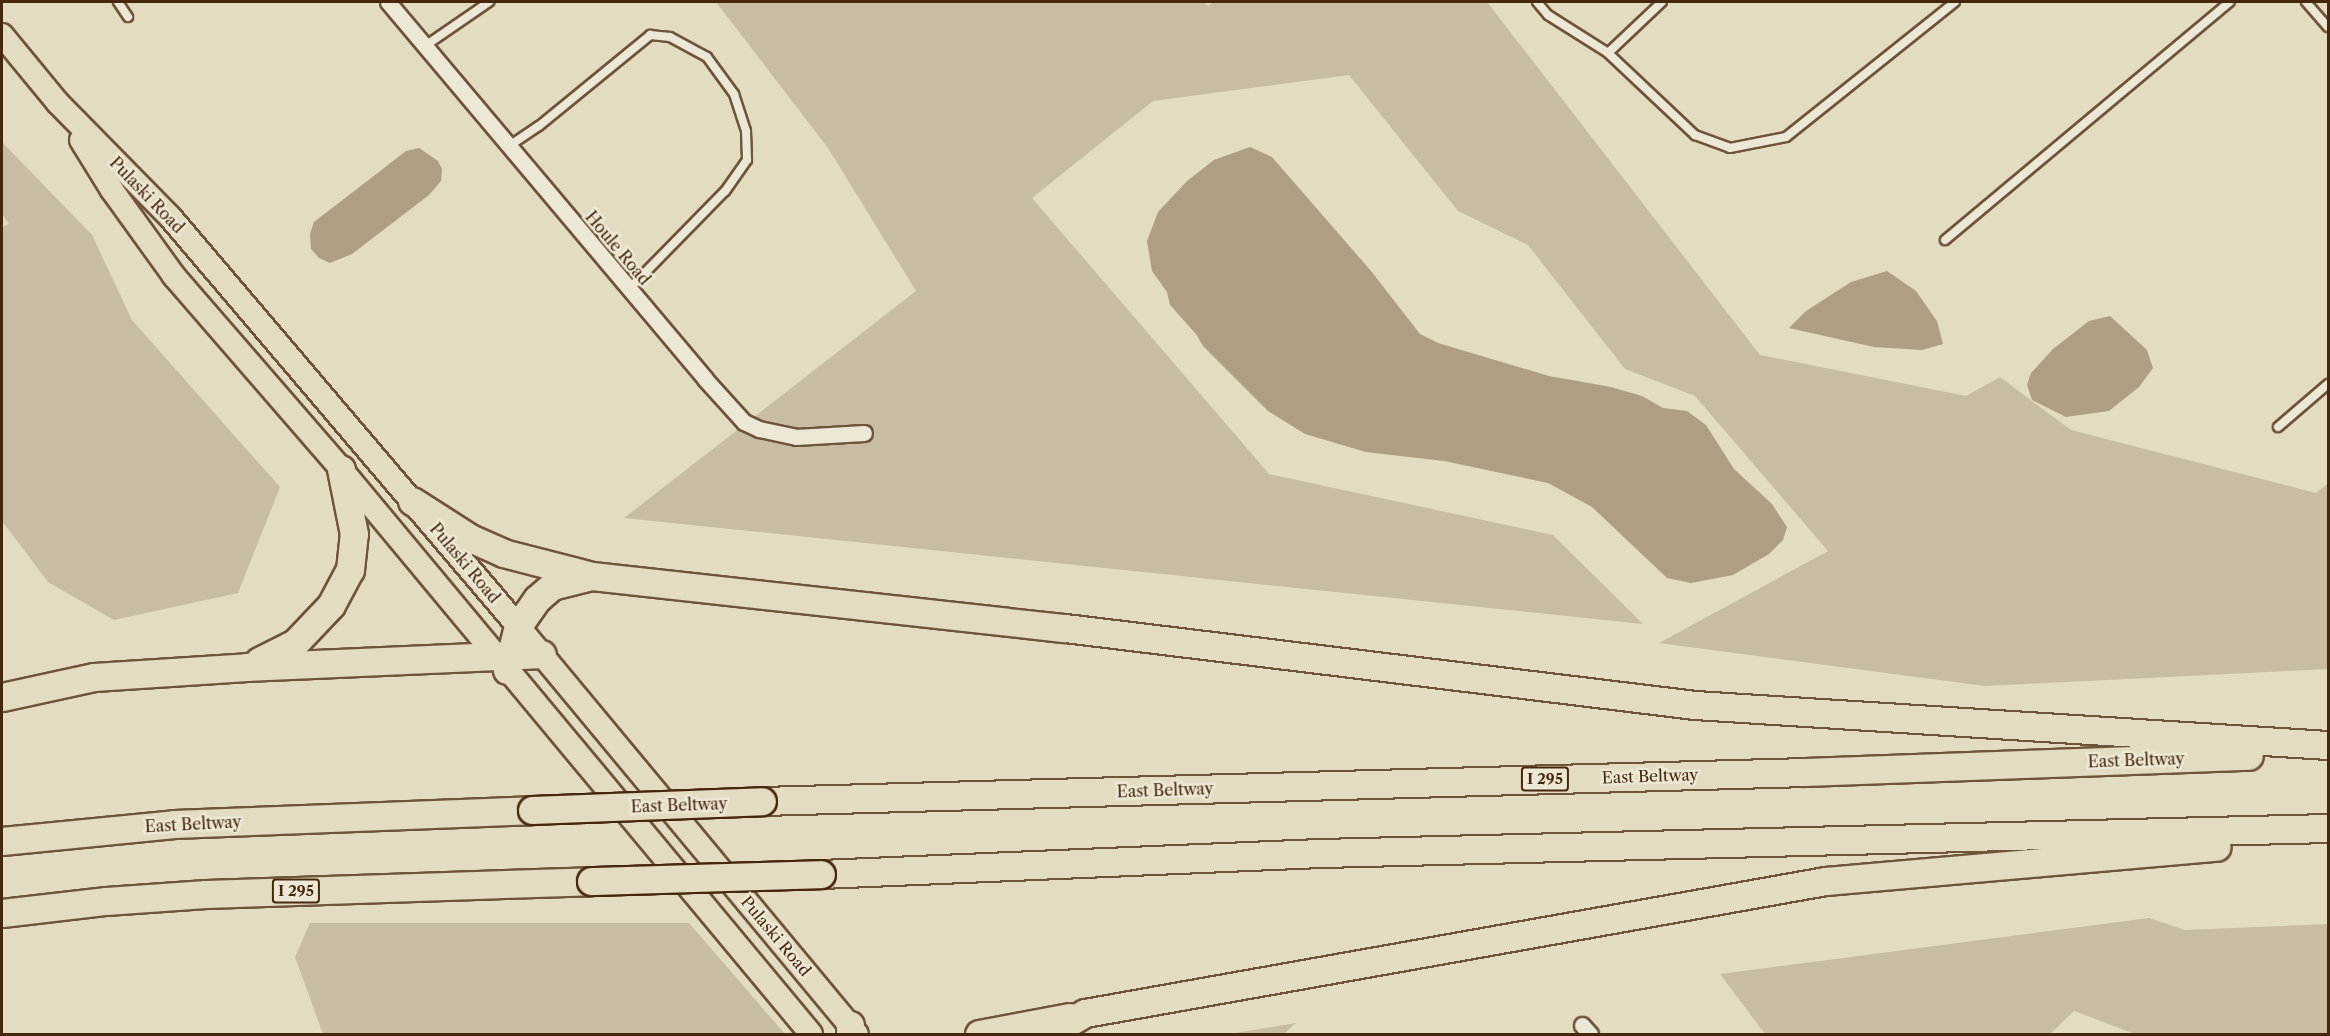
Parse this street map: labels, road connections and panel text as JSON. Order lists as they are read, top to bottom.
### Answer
{
  "streets": {
    "highway": ["East Beltway", "I 295"],
    "main road": ["Pulaski Road"],
    "street": ["Houle Road"]
  }
}
